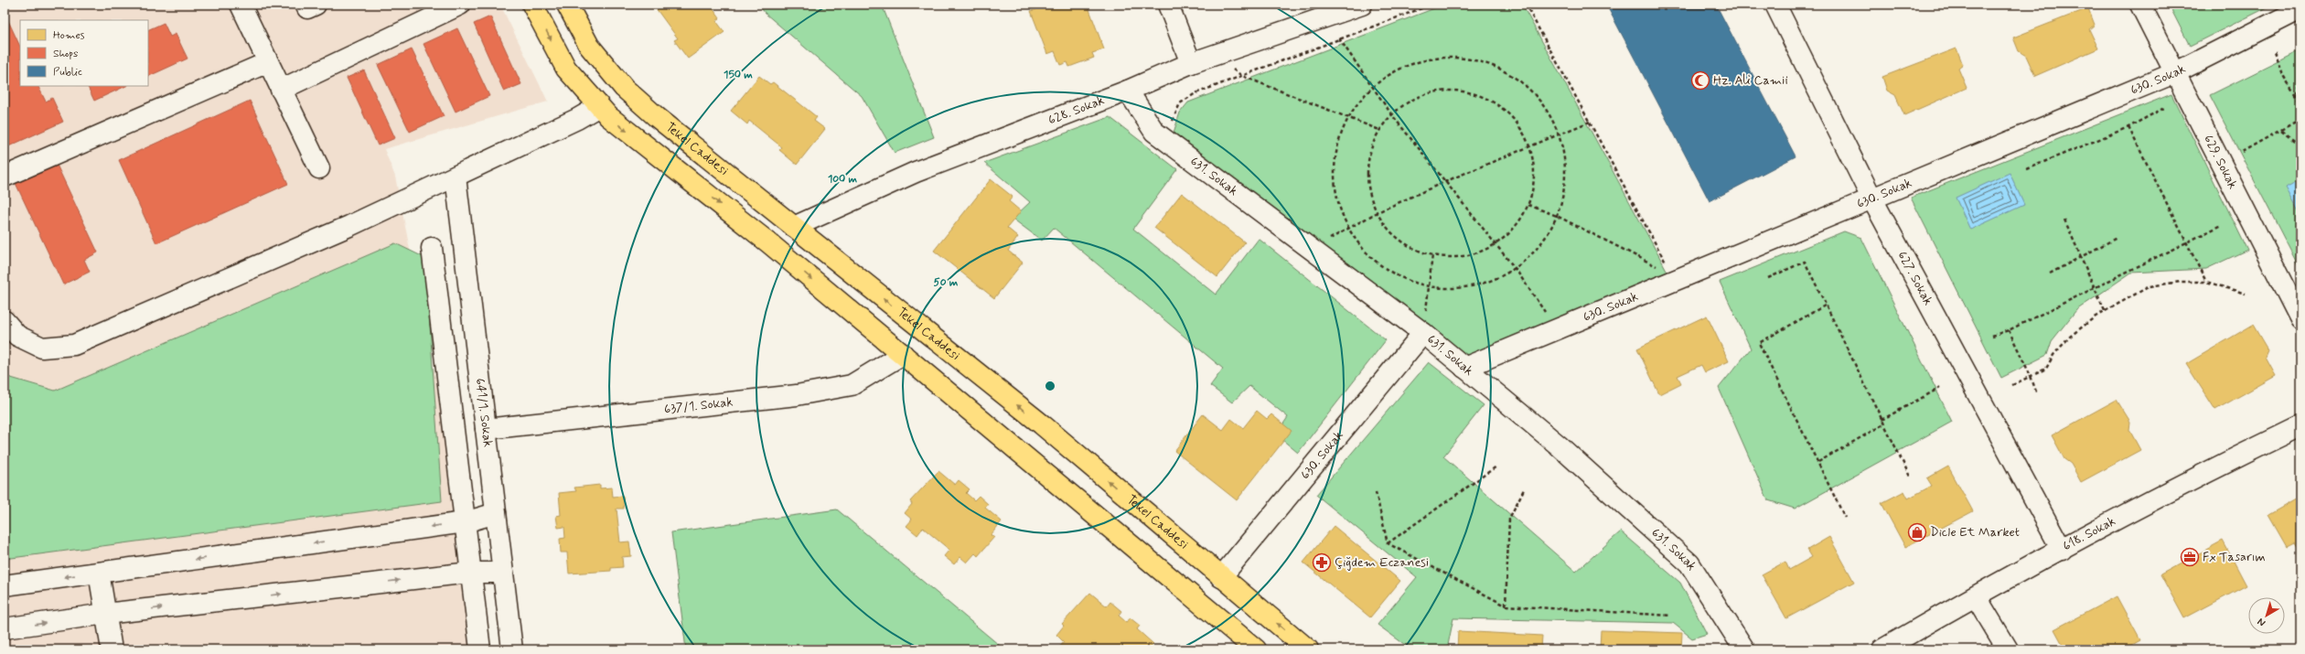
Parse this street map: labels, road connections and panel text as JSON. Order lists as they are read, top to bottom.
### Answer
{
  "streets": {
    "main road": ["Tekel Caddesi"],
    "street": [
      "630. Sokak",
      "628. Sokak",
      "629. Sokak",
      "631. Sokak",
      "627. Sokak",
      "637/1. Sokak",
      "641/1. Sokak",
      "618. Sokak"
    ]
  },
  "crossings": [
    ["630. Sokak", "Tekel Caddesi"],
    ["630. Sokak", "629. Sokak"],
    ["630. Sokak", "631. Sokak"],
    ["630. Sokak", "627. Sokak"],
    ["628. Sokak", "Tekel Caddesi"],
    ["628. Sokak", "631. Sokak"],
    ["627. Sokak", "618. Sokak"],
    ["637/1. Sokak", "641/1. Sokak"]
  ],
  "places": {
    "mosque": ["Hz. Ali Camii"],
    "shop": ["Dicle Et Market"],
    "office": ["Fx Tasarım"],
    "pharmacy": ["Çiğdem Eczanesi"]
  },
  "legend": ["Homes", "Shops", "Public"],
  "north": "bottom left",
  "rings": ["150 m", "100 m", "50 m"]
}
